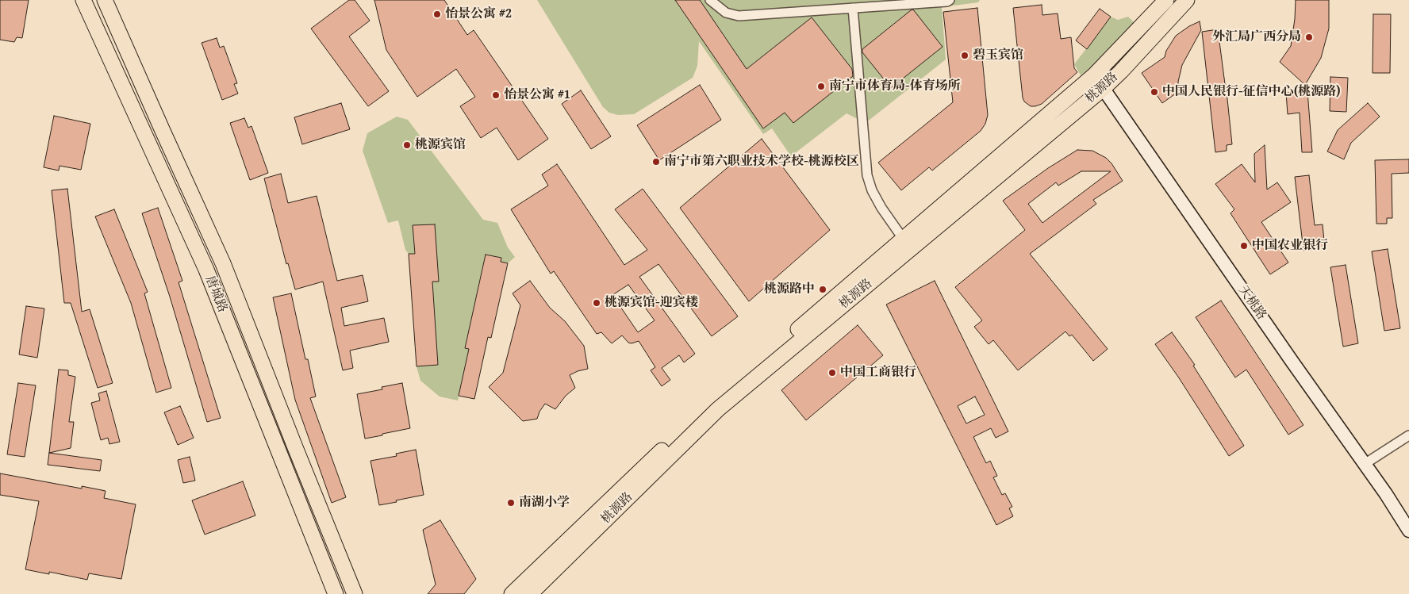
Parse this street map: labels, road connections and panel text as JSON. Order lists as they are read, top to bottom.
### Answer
{
  "streets": {
    "main road": ["桃源路", "唐城路", "天桃路"]
  },
  "crossings": [
    ["桃源路", "天桃路"]
  ],
  "places": [
    "怡景公寓 #2",
    "外汇局广西分局",
    "碧玉宾馆",
    "南宁市体育局-体育场所",
    "中国人民银行-征信中心(桃源路)",
    "怡景公寓 #1",
    "桃源宾馆",
    "南宁市第六职业技术学校-桃源校区",
    "中国农业银行",
    "桃源路中",
    "桃源宾馆-迎宾楼",
    "中国工商银行",
    "南湖小学"
  ]
}
